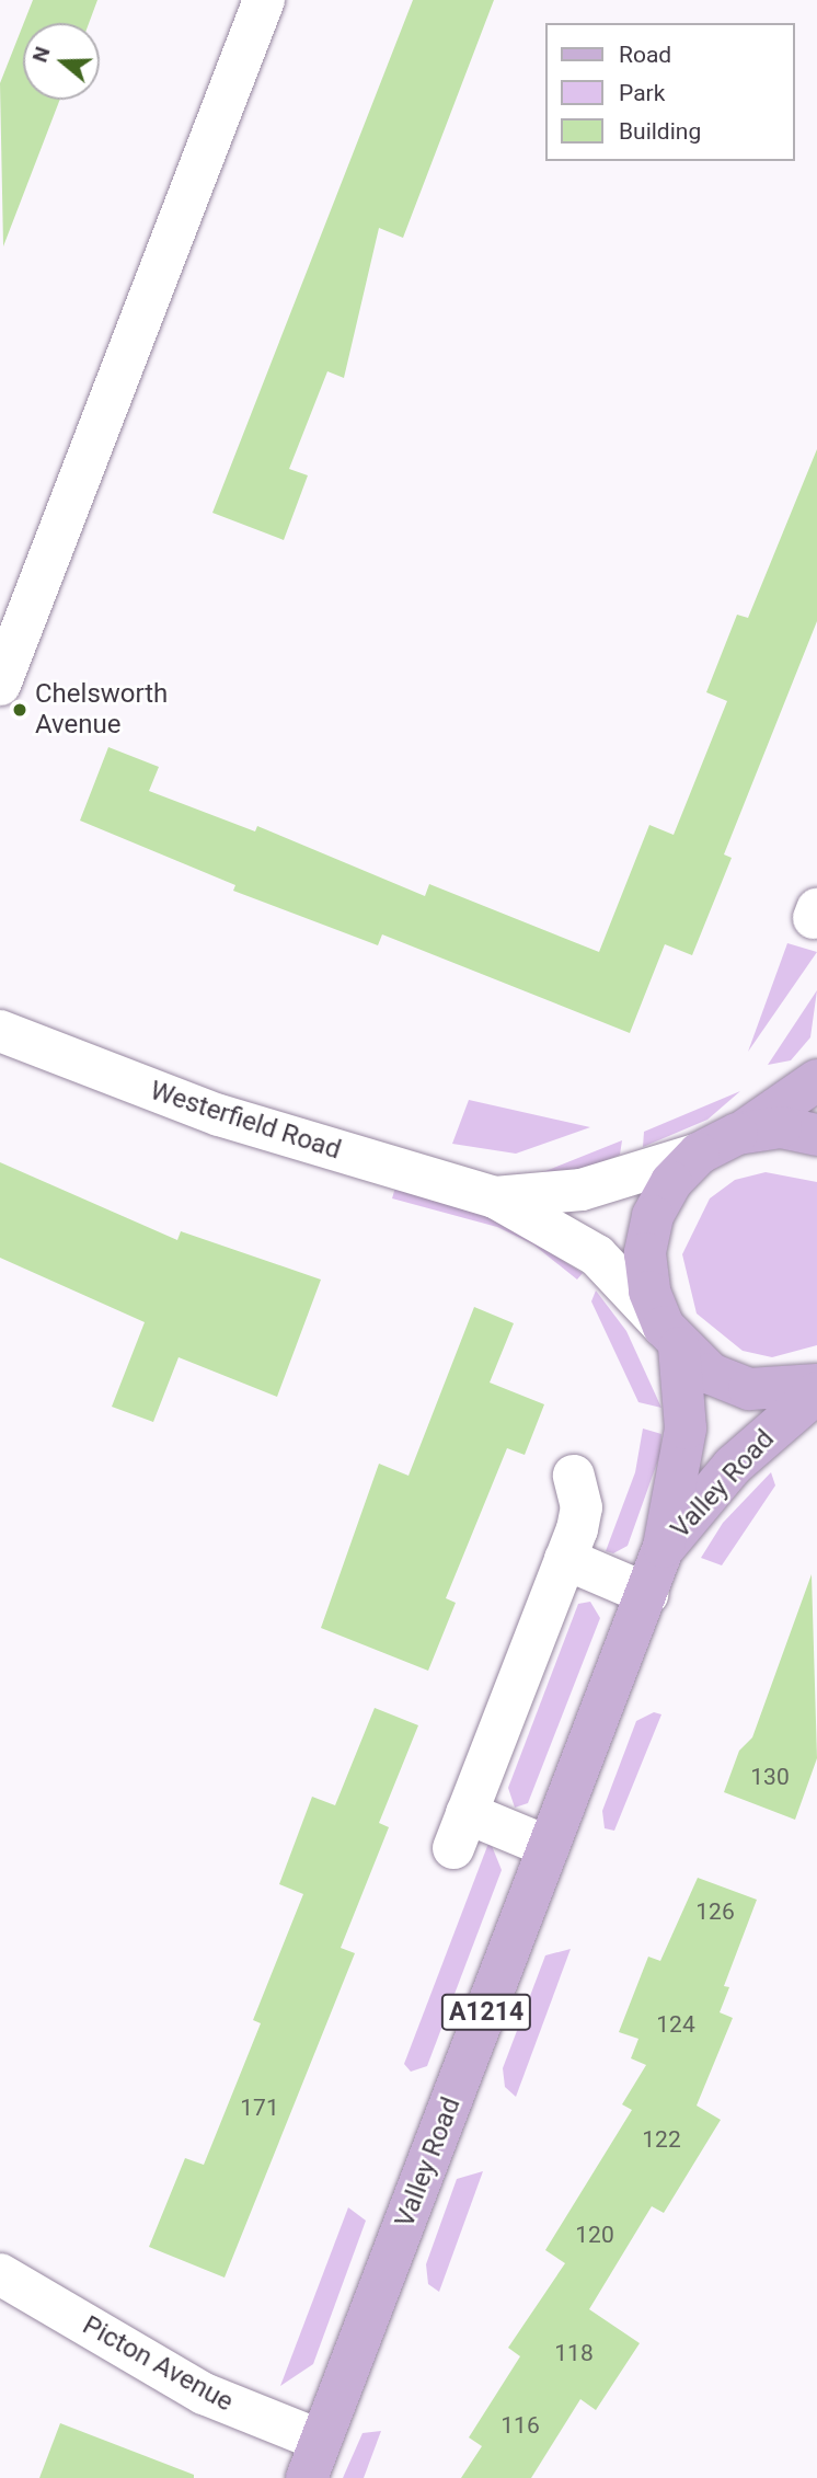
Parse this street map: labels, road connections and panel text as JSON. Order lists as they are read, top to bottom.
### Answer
{
  "streets": {
    "main road": ["Valley Road", "A1214"],
    "street": ["Westerfield Road", "Picton Avenue"]
  },
  "crossings": [
    ["Westerfield Road", "Valley Road"],
    ["Valley Road", "Picton Avenue"]
  ],
  "places": ["Chelsworth Avenue"],
  "house_numbers": [
    "130",
    "126",
    "124",
    "171",
    "122",
    "120",
    "118",
    "116"
  ],
  "legend": ["Road", "Park", "Building"],
  "north": "left"
}
